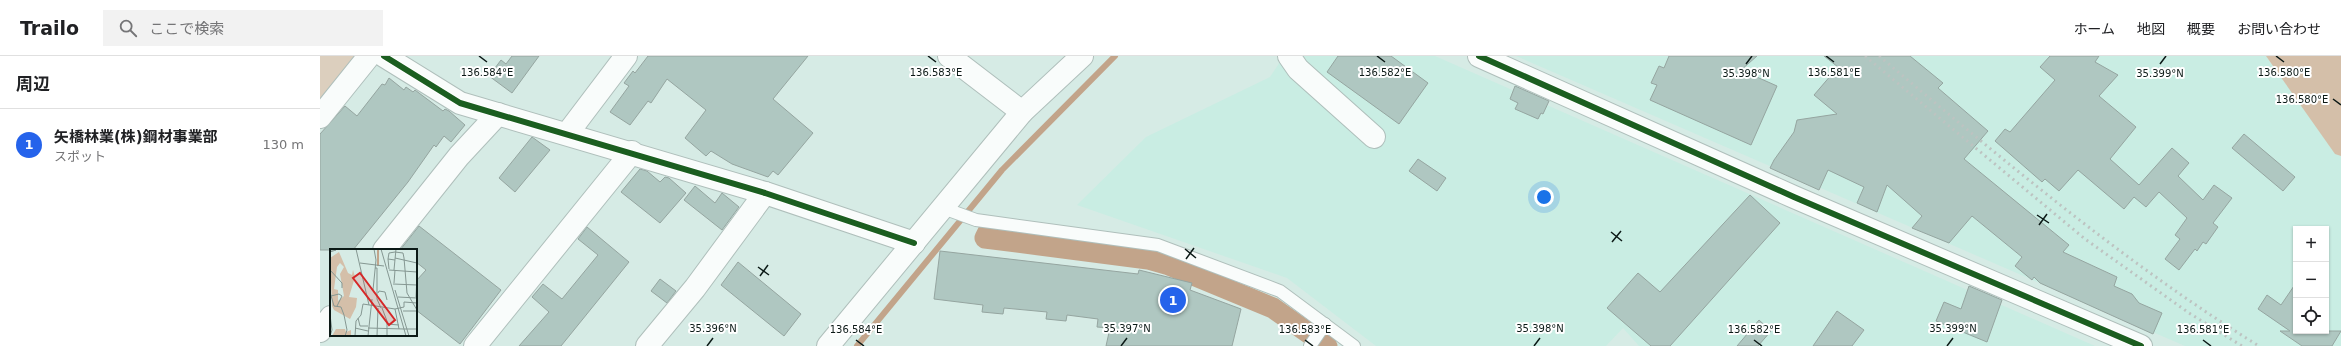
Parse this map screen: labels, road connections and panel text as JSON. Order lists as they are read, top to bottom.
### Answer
{
  "page": {
    "header": "Trailo",
    "search": "ここで検索",
    "nav": [
      "ホーム",
      "地図",
      "概要",
      "お問い合わせ"
    ],
    "heading": "周辺",
    "list": [
      {
        "mark": "1",
        "name": "矢橋林業(株)鋼材事業部",
        "note": "スポット",
        "value": "130 m"
      }
    ],
    "map_buttons": ["+", "−"],
    "pins": "1"
  },
  "coordinates": [
    "136.580°E",
    "136.584°E",
    "136.583°E",
    "136.582°E",
    "136.581°E",
    "35.398°N",
    "35.399°N",
    "35.396°N",
    "35.397°N"
  ]
}
